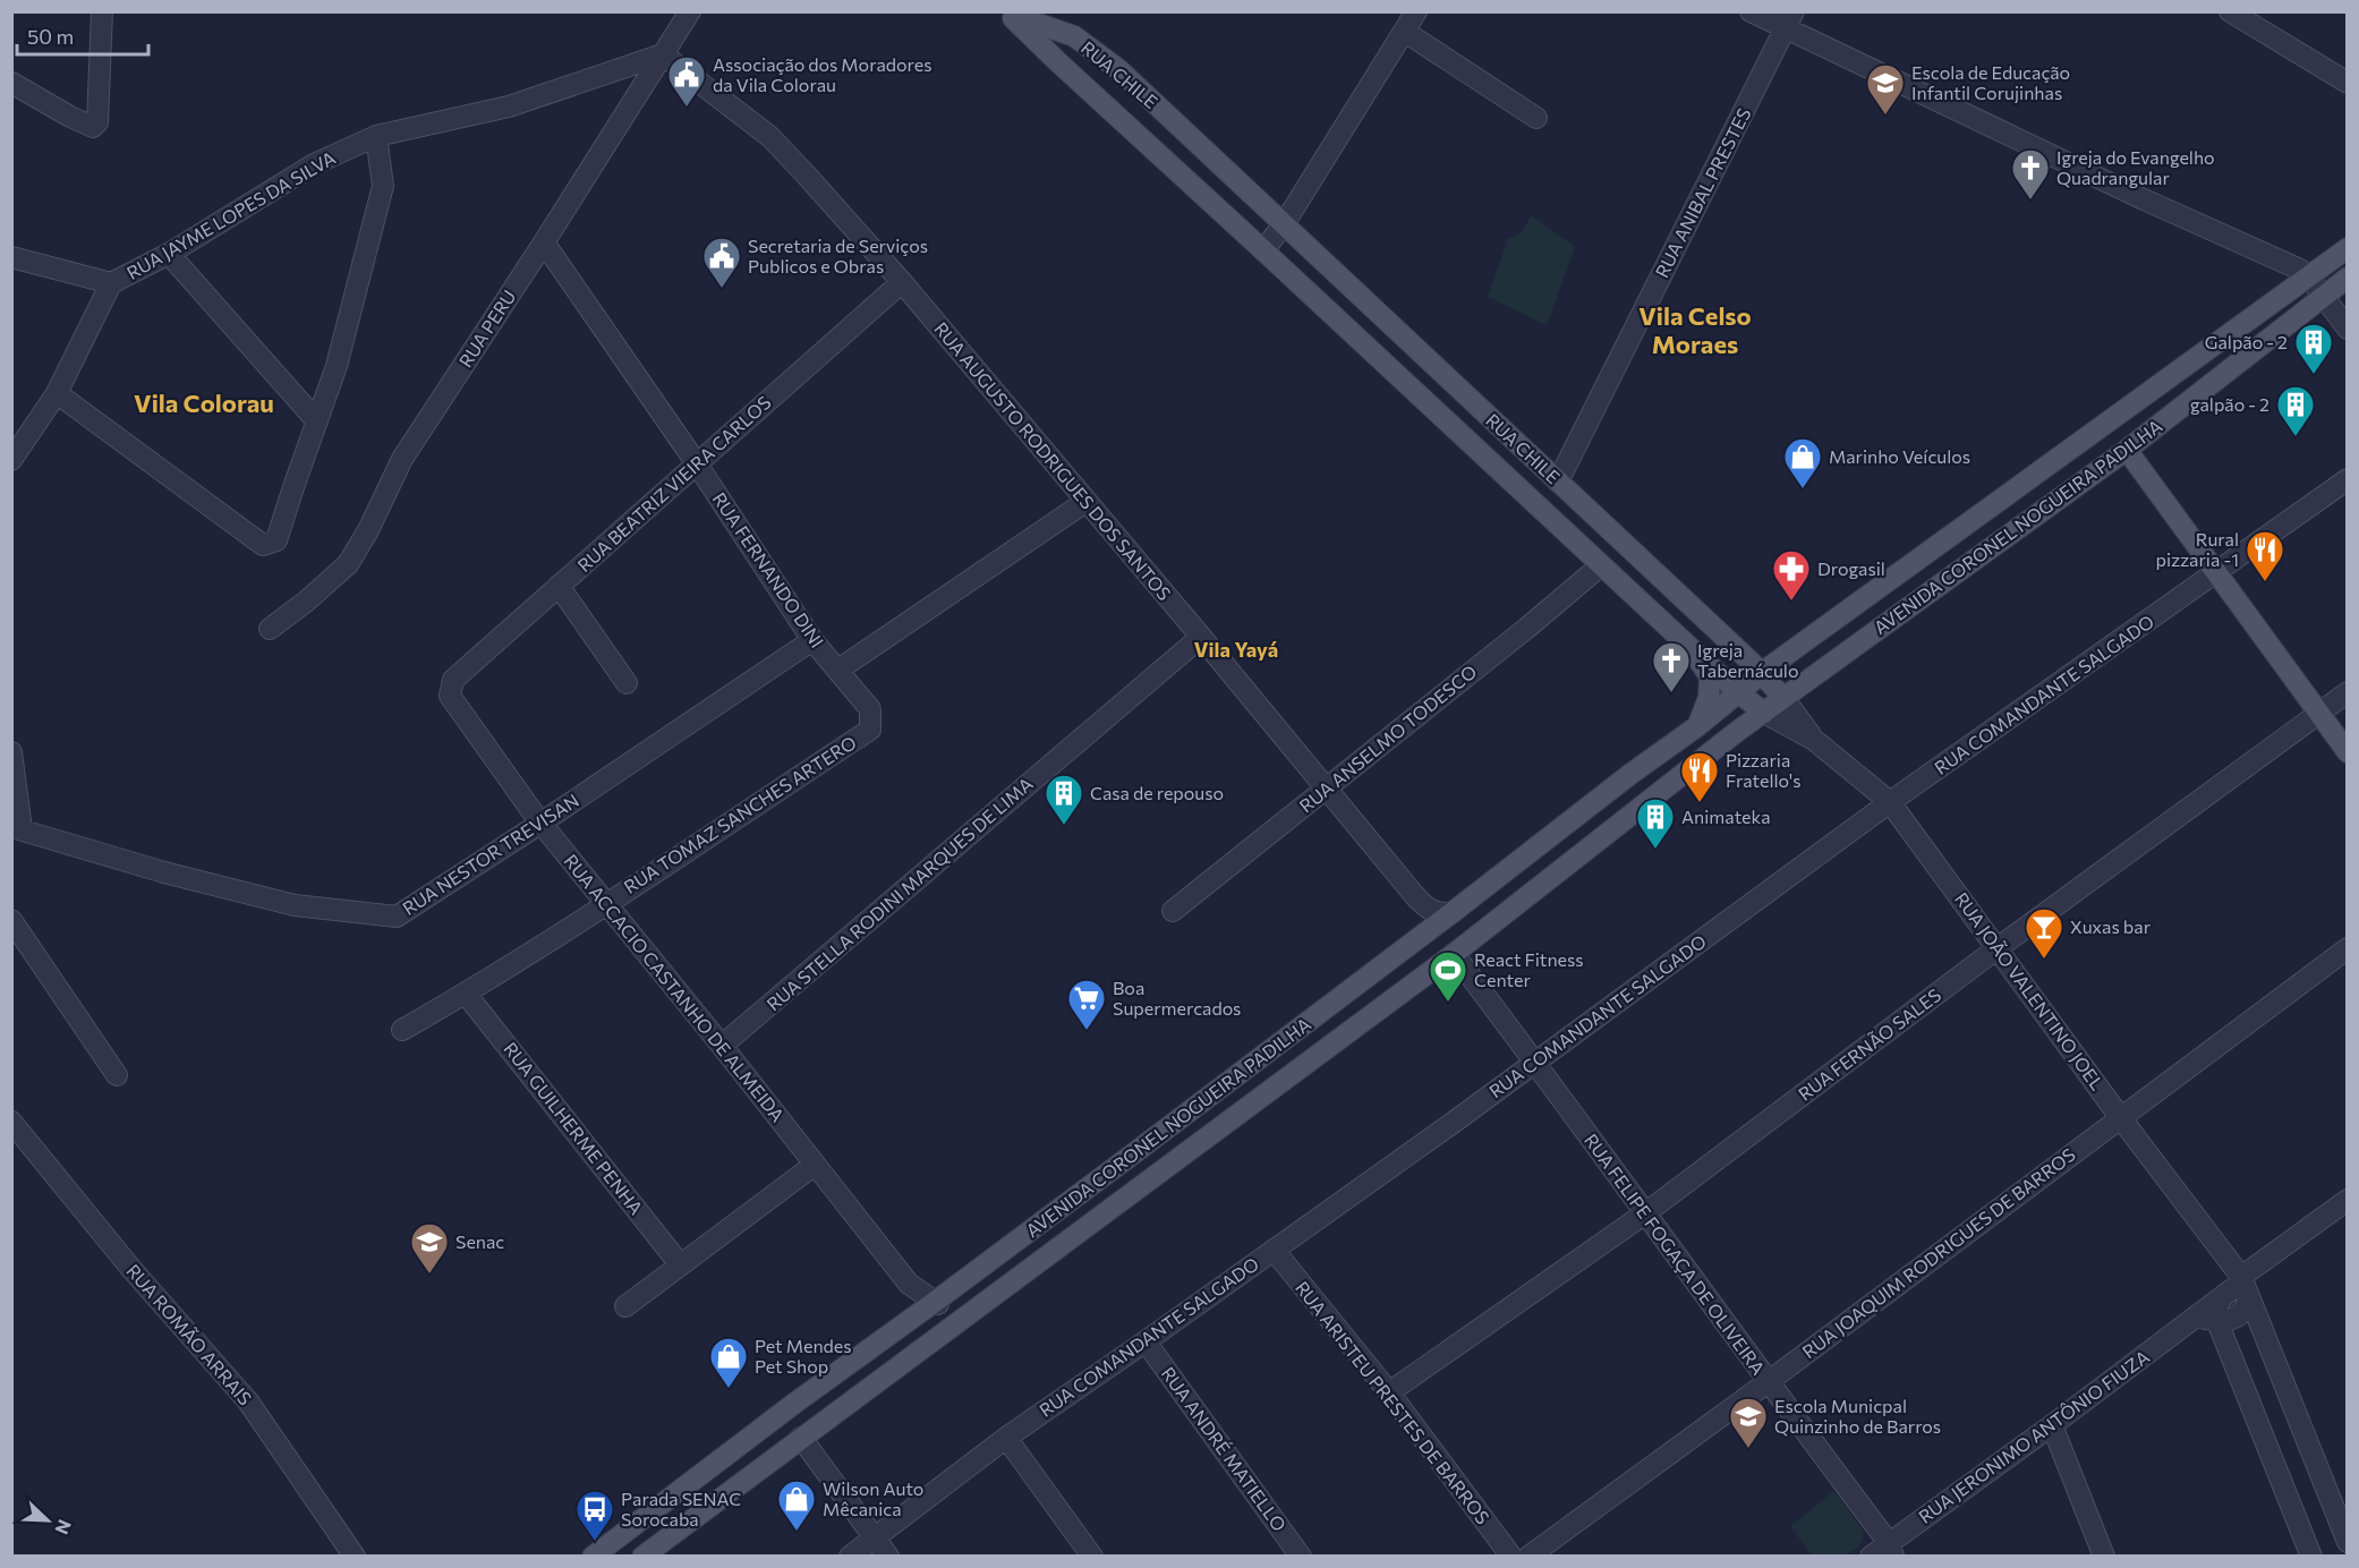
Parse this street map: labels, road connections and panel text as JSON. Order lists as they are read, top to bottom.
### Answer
{
  "streets": {
    "main road": ["RUA CHILE", "AVENIDA CORONEL NOGUEIRA PADILHA"],
    "street": [
      "RUA ANIBAL PRESTES",
      "RUA JAYME LOPES DA SILVA",
      "RUA PERU",
      "RUA AUGUSTO RODRIGUES DOS SANTOS",
      "RUA BEATRIZ VIEIRA CARLOS",
      "RUA FERNANDO DINI",
      "RUA COMANDANTE SALGADO",
      "RUA ANSELMO TODESCO",
      "RUA TOMAZ SANCHES ARTERO",
      "RUA NESTOR TREVISAN",
      "RUA STELLA RODINI MARQUES DE LIMA",
      "RUA ACCACIO CASTANHO DE ALMEIDA",
      "RUA JOÃO VALENTINO JOEL",
      "RUA FERNÃO SALES",
      "RUA GUILHERME PENHA",
      "RUA JOAQUIM RODRIGUES DE BARROS",
      "RUA FELIPE FOGAÇA DE OLIVEIRA",
      "RUA ROMÃO ARRAIS",
      "RUA ARISTEU PRESTES DE BARROS",
      "RUA JERONIMO ANTÔNIO FIUZA",
      "RUA ANDRÉ MATIELLO"
    ]
  },
  "crossings": [
    ["RUA CHILE", "RUA ANIBAL PRESTES"],
    ["RUA CHILE", "AVENIDA CORONEL NOGUEIRA PADILHA"],
    ["RUA CHILE", "RUA ANSELMO TODESCO"],
    ["RUA JAYME LOPES DA SILVA", "RUA PERU"],
    ["RUA JAYME LOPES DA SILVA", "RUA AUGUSTO RODRIGUES DOS SANTOS"],
    ["RUA PERU", "RUA AUGUSTO RODRIGUES DOS SANTOS"],
    ["RUA PERU", "RUA FERNANDO DINI"],
    ["RUA AUGUSTO RODRIGUES DOS SANTOS", "RUA BEATRIZ VIEIRA CARLOS"],
    ["RUA AUGUSTO RODRIGUES DOS SANTOS", "AVENIDA CORONEL NOGUEIRA PADILHA"],
    ["RUA AUGUSTO RODRIGUES DOS SANTOS", "RUA ANSELMO TODESCO"],
    ["RUA AUGUSTO RODRIGUES DOS SANTOS", "RUA STELLA RODINI MARQUES DE LIMA"],
    ["RUA BEATRIZ VIEIRA CARLOS", "RUA FERNANDO DINI"],
    ["RUA BEATRIZ VIEIRA CARLOS", "RUA ACCACIO CASTANHO DE ALMEIDA"],
    ["AVENIDA CORONEL NOGUEIRA PADILHA", "RUA ACCACIO CASTANHO DE ALMEIDA"],
    ["AVENIDA CORONEL NOGUEIRA PADILHA", "RUA JOÃO VALENTINO JOEL"],
    ["AVENIDA CORONEL NOGUEIRA PADILHA", "RUA FELIPE FOGAÇA DE OLIVEIRA"],
    ["RUA FERNANDO DINI", "RUA TOMAZ SANCHES ARTERO"],
    ["RUA FERNANDO DINI", "RUA NESTOR TREVISAN"],
    ["RUA COMANDANTE SALGADO", "RUA JOÃO VALENTINO JOEL"],
    ["RUA COMANDANTE SALGADO", "RUA FELIPE FOGAÇA DE OLIVEIRA"],
    ["RUA COMANDANTE SALGADO", "RUA ARISTEU PRESTES DE BARROS"],
    ["RUA COMANDANTE SALGADO", "RUA ANDRÉ MATIELLO"],
    ["RUA TOMAZ SANCHES ARTERO", "RUA ACCACIO CASTANHO DE ALMEIDA"],
    ["RUA TOMAZ SANCHES ARTERO", "RUA GUILHERME PENHA"],
    ["RUA NESTOR TREVISAN", "RUA ACCACIO CASTANHO DE ALMEIDA"],
    ["RUA STELLA RODINI MARQUES DE LIMA", "RUA ACCACIO CASTANHO DE ALMEIDA"],
    ["RUA JOÃO VALENTINO JOEL", "RUA FERNÃO SALES"],
    ["RUA JOÃO VALENTINO JOEL", "RUA JOAQUIM RODRIGUES DE BARROS"],
    ["RUA FERNÃO SALES", "RUA FELIPE FOGAÇA DE OLIVEIRA"],
    ["RUA FERNÃO SALES", "RUA ARISTEU PRESTES DE BARROS"],
    ["RUA JOAQUIM RODRIGUES DE BARROS", "RUA FELIPE FOGAÇA DE OLIVEIRA"],
    ["RUA FELIPE FOGAÇA DE OLIVEIRA", "RUA JERONIMO ANTÔNIO FIUZA"]
  ],
  "districts": ["Vila Celso Moraes", "Vila Colorau", "Vila Yayá"],
  "places": {
    "public building": ["Associação dos Moradores da Vila Colorau", "Secretaria de Serviços Publicos e Obras"],
    "school or university": ["Escola de Educação Infantil Corujinhas", "Senac", "Escola Municpal Quinzinho de Barros"],
    "church": ["Igreja do Evangelho Quadrangular", "Igreja Tabernáculo"],
    "building": [
      "Galpão - 2",
      "galpão - 2",
      "Casa de repouso",
      "Animateka"
    ],
    "shop": ["Marinho Veículos", "Pet Mendes Pet Shop", "Wilson Auto Mêcanica"],
    "restaurant": ["Rural pizzaria -1", "Pizzaria Fratello's"],
    "pharmacy": ["Drogasil"],
    "bar": ["Xuxas bar"],
    "sports": ["React Fitness Center"],
    "supermarket": ["Boa Supermercados"],
    "bus stop": ["Parada SENAC Sorocaba"]
  },
  "scale_bar": "50 m",
  "north": "bottom right"
}
